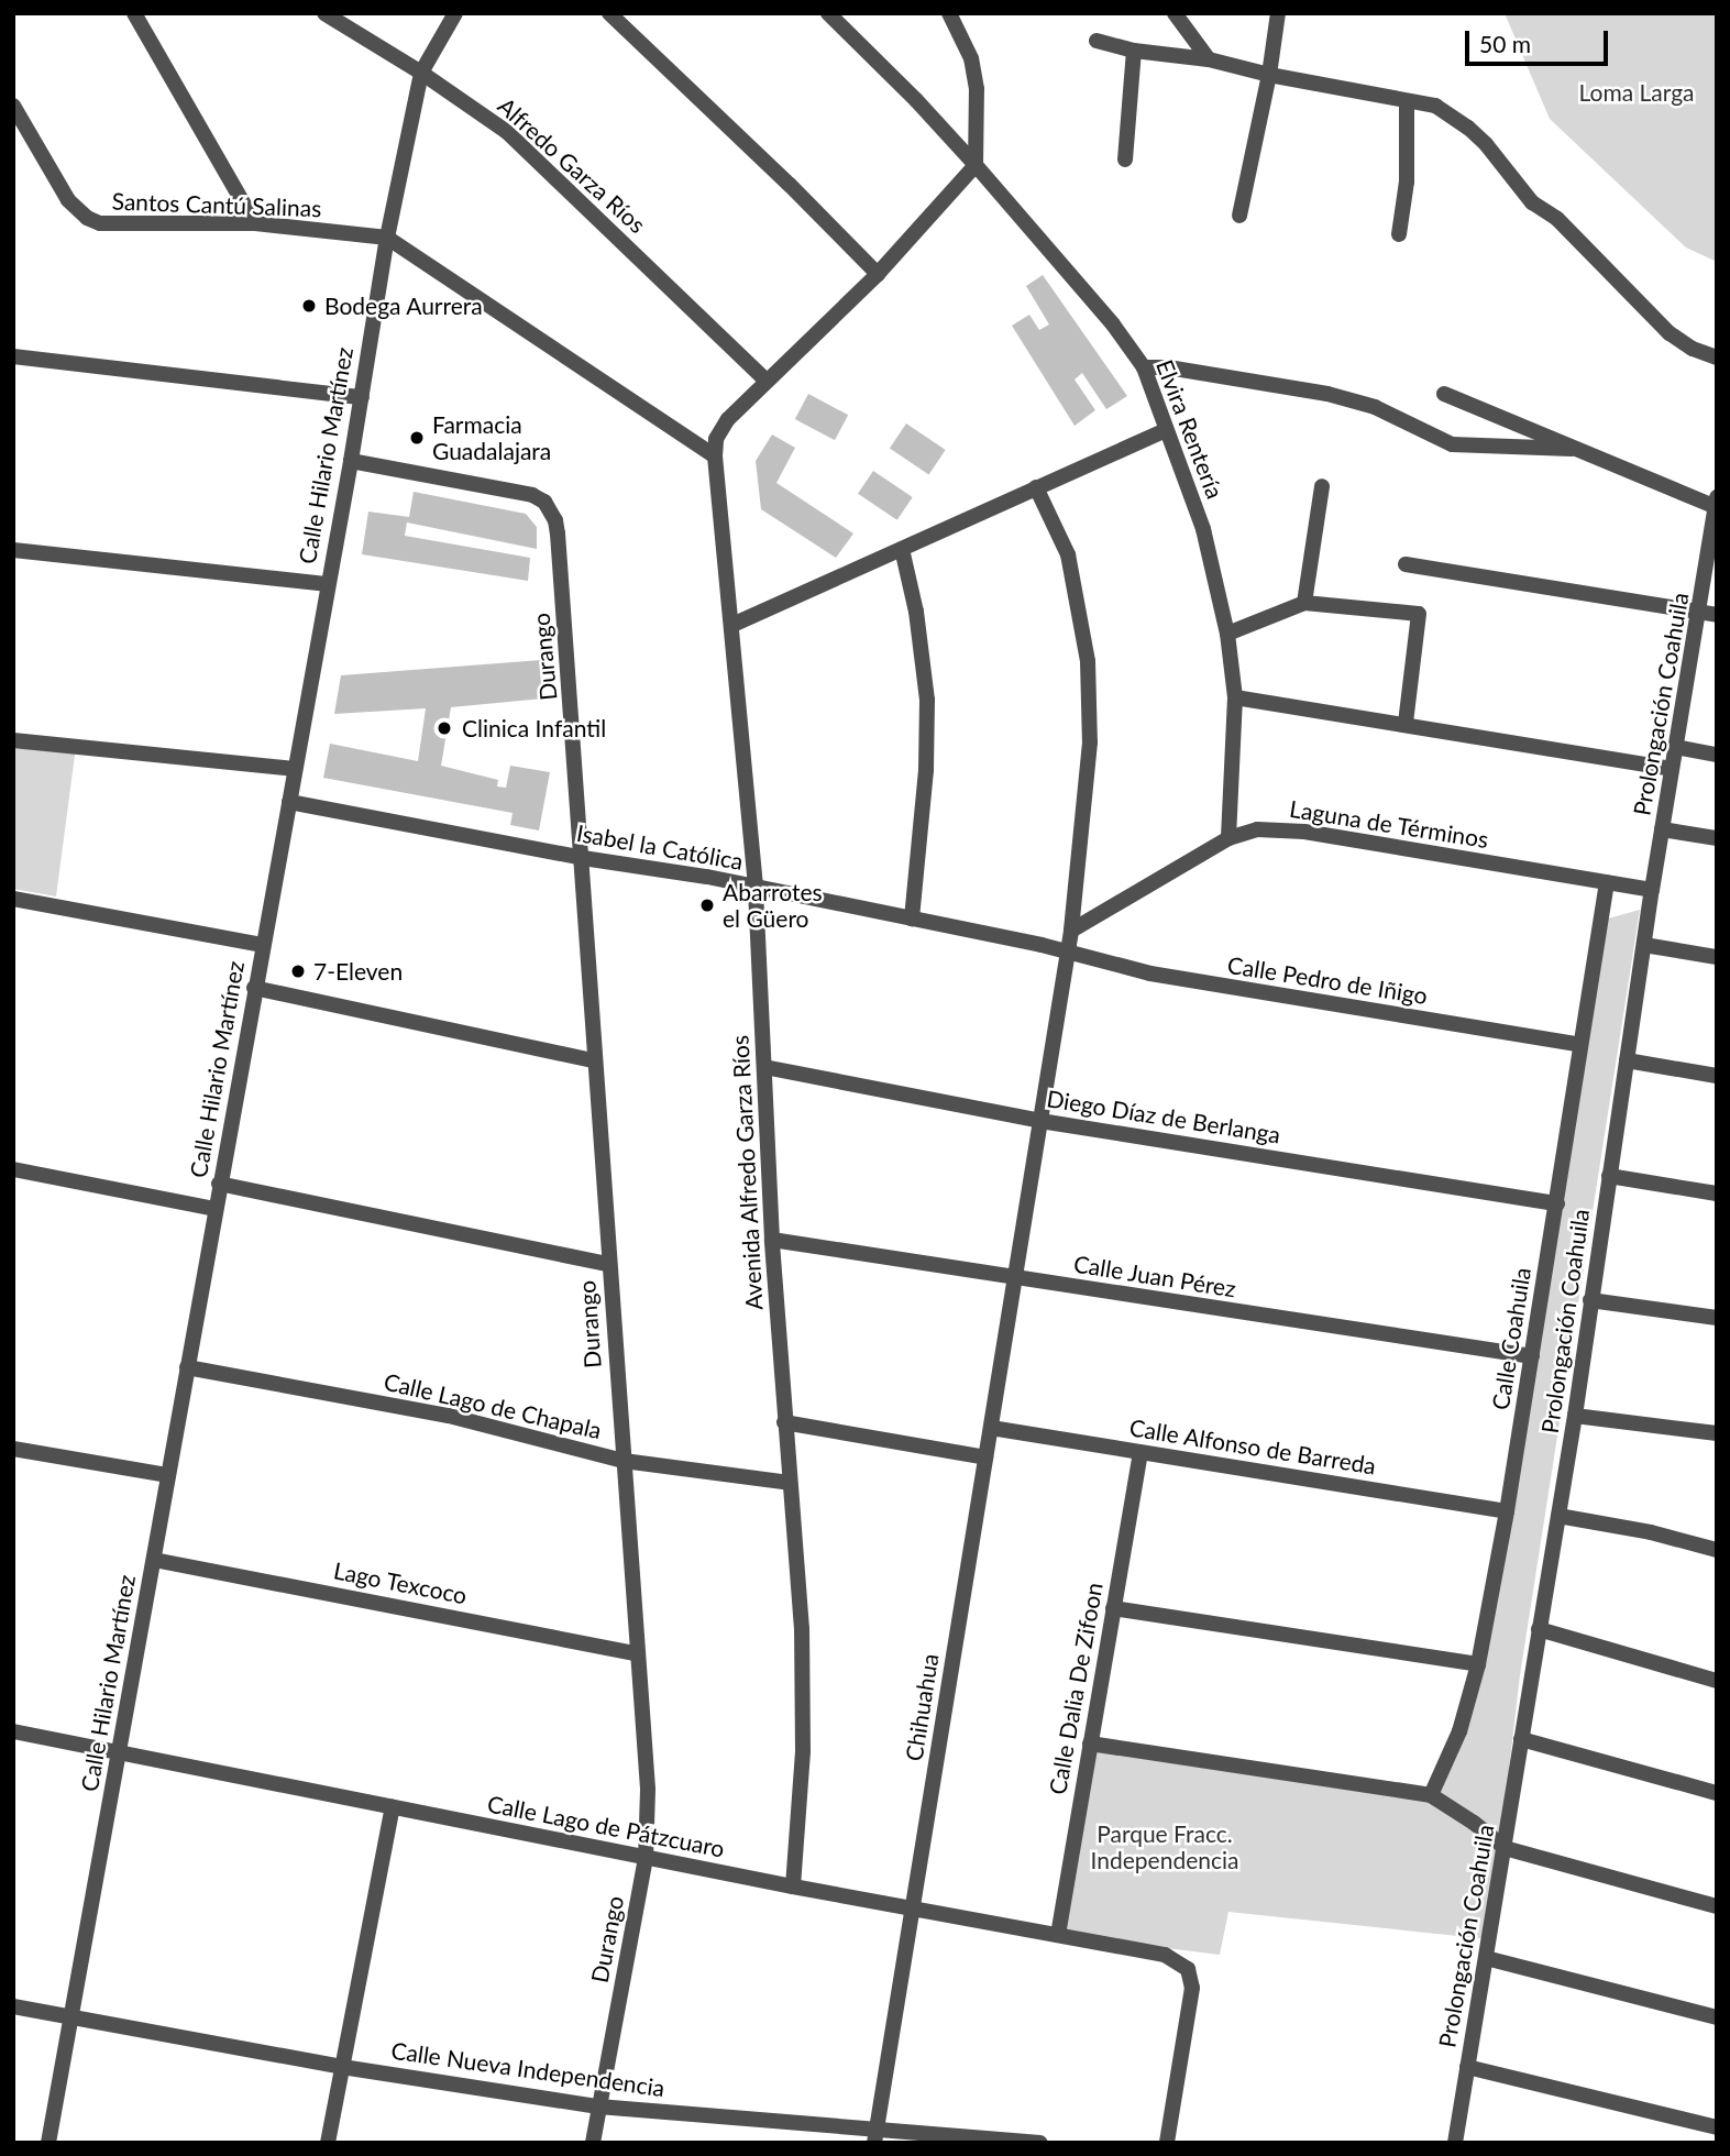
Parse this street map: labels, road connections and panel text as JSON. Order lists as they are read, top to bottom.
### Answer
{
  "streets": {
    "street": [
      "Alfredo Garza Ríos",
      "Santos Cantú Salinas",
      "Elvira Rentería",
      "Calle Hilario Martínez",
      "Durango",
      "Prolongación Coahuila",
      "Laguna de Términos",
      "Isabel la Católica",
      "Calle Pedro de Iñigo",
      "Diego Díaz de Berlanga",
      "Avenida Alfredo Garza Ríos",
      "Calle Juan Pérez",
      "Calle Coahuila",
      "Calle Lago de Chapala",
      "Calle Alfonso de Barreda",
      "Lago Texcoco",
      "Calle Dalia De Zifoon",
      "Chihuahua",
      "Calle Lago de Pátzcuaro",
      "Calle Nueva Independencia"
    ]
  },
  "crossings": [
    ["Alfredo Garza Ríos", "Calle Hilario Martínez"],
    ["Santos Cantú Salinas", "Calle Hilario Martínez"],
    ["Elvira Rentería", "Laguna de Términos"],
    ["Calle Hilario Martínez", "Durango"],
    ["Calle Hilario Martínez", "Isabel la Católica"],
    ["Calle Hilario Martínez", "Calle Lago de Chapala"],
    ["Calle Hilario Martínez", "Lago Texcoco"],
    ["Calle Hilario Martínez", "Calle Lago de Pátzcuaro"],
    ["Calle Hilario Martínez", "Calle Nueva Independencia"],
    ["Durango", "Isabel la Católica"],
    ["Durango", "Calle Lago de Chapala"],
    ["Durango", "Lago Texcoco"],
    ["Durango", "Calle Lago de Pátzcuaro"],
    ["Durango", "Calle Nueva Independencia"],
    ["Prolongación Coahuila", "Laguna de Términos"],
    ["Laguna de Términos", "Calle Coahuila"],
    ["Isabel la Católica", "Calle Pedro de Iñigo"],
    ["Isabel la Católica", "Avenida Alfredo Garza Ríos"],
    ["Isabel la Católica", "Chihuahua"],
    ["Calle Pedro de Iñigo", "Calle Coahuila"],
    ["Calle Pedro de Iñigo", "Chihuahua"],
    ["Diego Díaz de Berlanga", "Avenida Alfredo Garza Ríos"],
    ["Diego Díaz de Berlanga", "Calle Coahuila"],
    ["Diego Díaz de Berlanga", "Chihuahua"],
    ["Avenida Alfredo Garza Ríos", "Calle Juan Pérez"],
    ["Avenida Alfredo Garza Ríos", "Calle Lago de Chapala"],
    ["Avenida Alfredo Garza Ríos", "Calle Lago de Pátzcuaro"],
    ["Calle Juan Pérez", "Calle Coahuila"],
    ["Calle Juan Pérez", "Chihuahua"],
    ["Calle Coahuila", "Calle Alfonso de Barreda"],
    ["Calle Alfonso de Barreda", "Calle Dalia De Zifoon"],
    ["Calle Alfonso de Barreda", "Chihuahua"],
    ["Calle Dalia De Zifoon", "Calle Lago de Pátzcuaro"],
    ["Chihuahua", "Calle Lago de Pátzcuaro"],
    ["Chihuahua", "Calle Nueva Independencia"]
  ],
  "parks": ["Loma Larga", "Parque Fracc. Independencia"],
  "places": [
    "Bodega Aurrera",
    "Farmacia Guadalajara",
    "Clinica Infantil",
    "Abarrotes el Güero",
    "7-Eleven"
  ],
  "scale_bar": "50 m"
}
